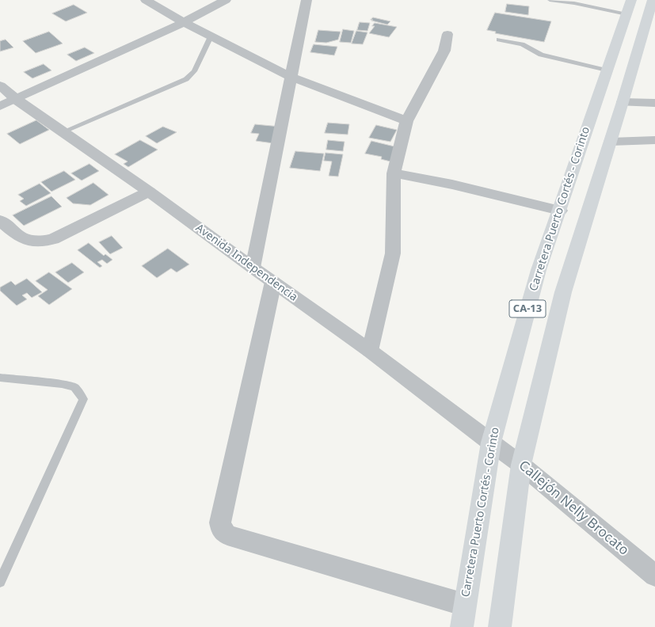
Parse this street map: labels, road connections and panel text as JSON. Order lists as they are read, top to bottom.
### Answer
{
  "streets": {
    "highway": ["Carretera Puerto Cortés - Corinto", "CA-13"],
    "street": ["Avenida Independencia", "Callejón Nelly Brocato"]
  },
  "crossings": [
    ["Carretera Puerto Cortés - Corinto", "Avenida Independencia"],
    ["Carretera Puerto Cortés - Corinto", "Callejón Nelly Brocato"],
    ["Avenida Independencia", "Callejón Nelly Brocato"],
    ["CA-13", "Callejón Nelly Brocato"]
  ]
}
